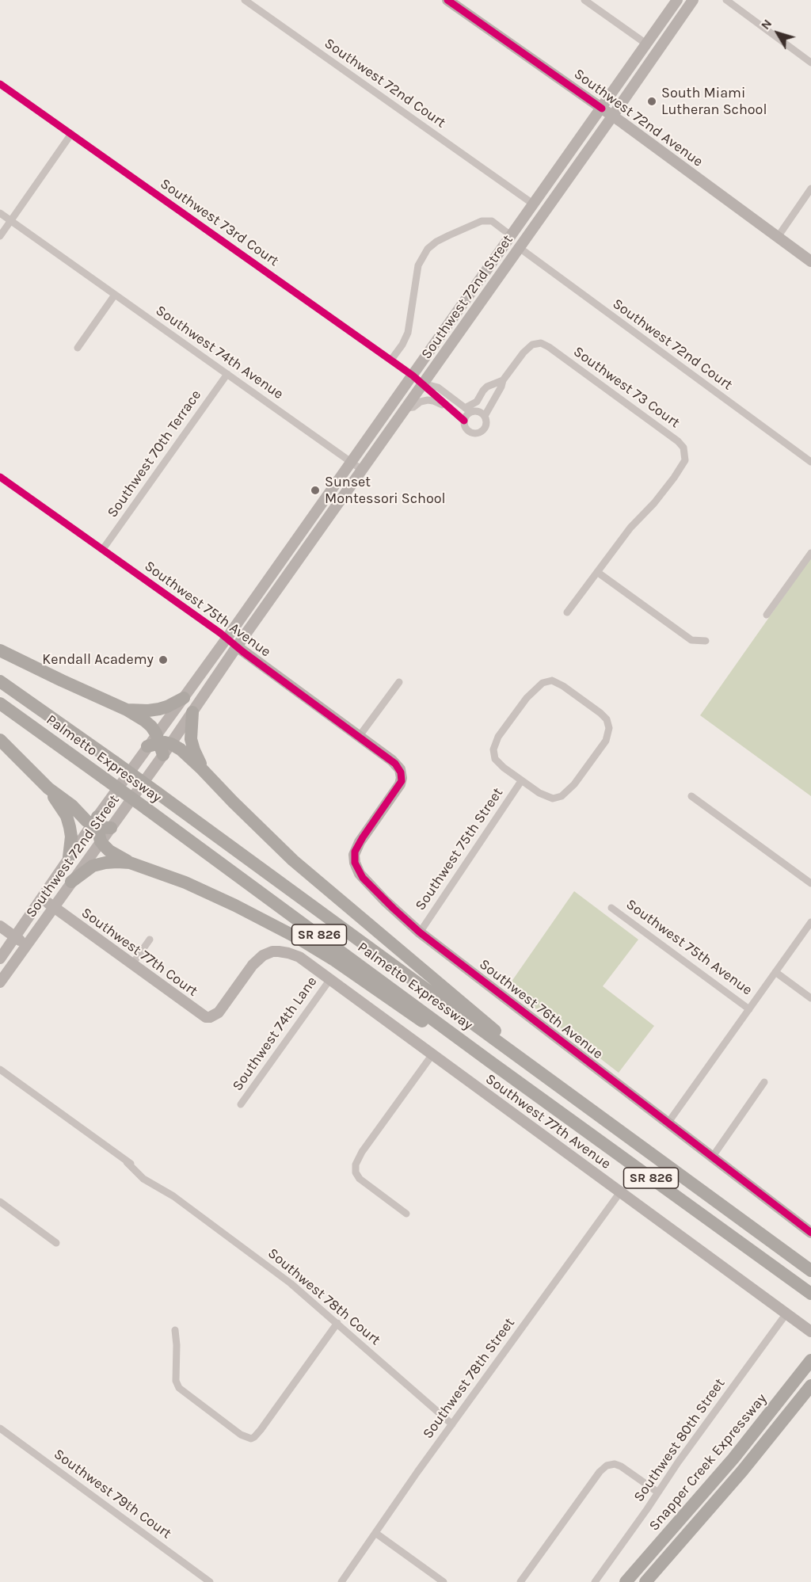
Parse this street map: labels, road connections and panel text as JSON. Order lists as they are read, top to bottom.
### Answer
{
  "streets": {
    "highway": ["Palmetto Expressway", "SR 826", "Snapper Creek Expressway"],
    "main road": [
      "Southwest 72nd Avenue",
      "Southwest 72nd Street",
      "Southwest 75th Avenue",
      "Southwest 77th Court",
      "Southwest 76th Avenue",
      "Southwest 77th Avenue"
    ],
    "street": [
      "Southwest 72nd Court",
      "Southwest 73rd Court",
      "Southwest 74th Avenue",
      "Southwest 73 Court",
      "Southwest 70th Terrace",
      "Southwest 75th Street",
      "Southwest 74th Lane",
      "Southwest 78th Court",
      "Southwest 78th Street",
      "Southwest 80th Street",
      "Southwest 79th Court"
    ]
  },
  "crossings": [
    ["Southwest 72nd Court", "Southwest 72nd Street"],
    ["Southwest 72nd Avenue", "Southwest 72nd Street"],
    ["Southwest 73rd Court", "Southwest 72nd Street"],
    ["Southwest 72nd Street", "Southwest 74th Avenue"],
    ["Southwest 72nd Street", "Southwest 75th Avenue"],
    ["Southwest 72nd Street", "Palmetto Expressway"],
    ["Southwest 72nd Street", "Southwest 77th Court"],
    ["Southwest 74th Avenue", "Southwest 70th Terrace"],
    ["Southwest 70th Terrace", "Southwest 75th Avenue"],
    ["Southwest 75th Avenue", "Southwest 76th Avenue"],
    ["Southwest 75th Street", "Southwest 76th Avenue"],
    ["Southwest 77th Court", "Southwest 77th Avenue"],
    ["Southwest 74th Lane", "Southwest 77th Avenue"],
    ["Southwest 77th Avenue", "Southwest 78th Street"],
    ["Southwest 77th Avenue", "Southwest 80th Street"],
    ["Southwest 78th Court", "Southwest 78th Street"]
  ],
  "places": ["South Miami Lutheran School", "Sunset Montessori School", "Kendall Academy"],
  "north": "top left"
}
